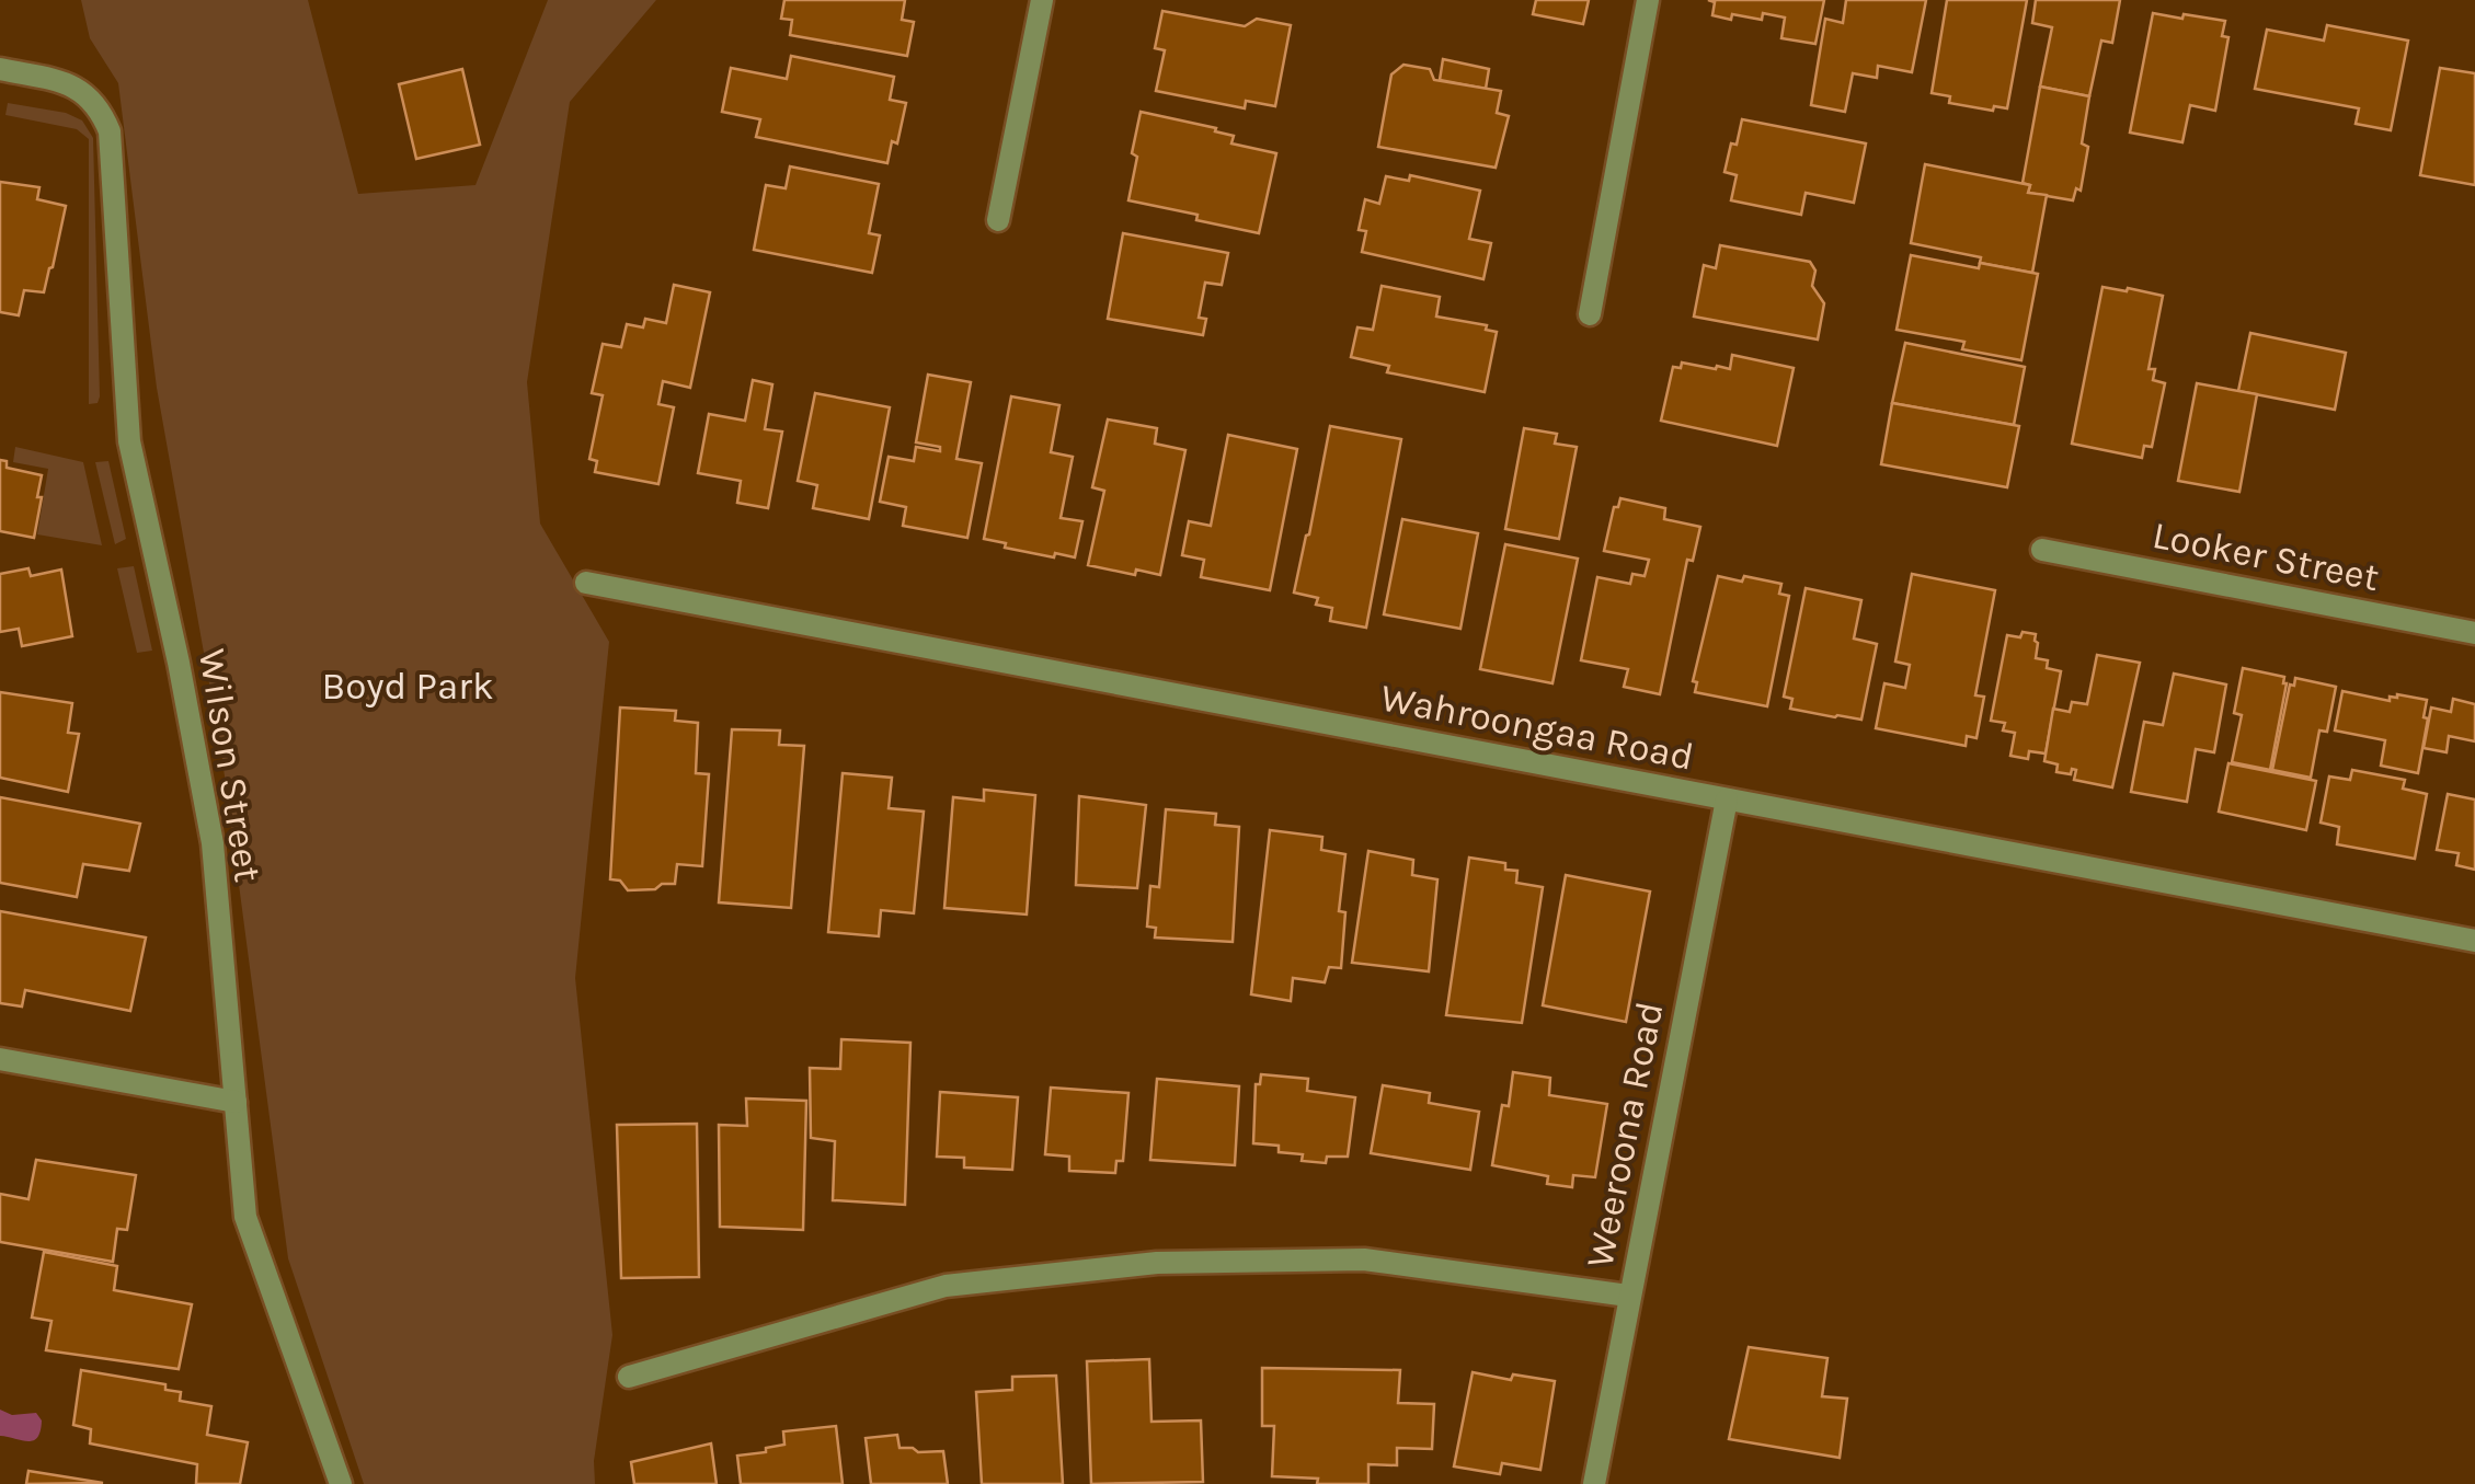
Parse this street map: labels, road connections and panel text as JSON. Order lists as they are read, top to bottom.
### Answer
{
  "streets": {
    "street": [
      "Looker Street",
      "Wahroongaa Road",
      "Wilson Street",
      "Weeroona Road"
    ]
  },
  "crossings": [
    ["Wahroongaa Road", "Weeroona Road"]
  ],
  "parks": ["Boyd Park"]
}
